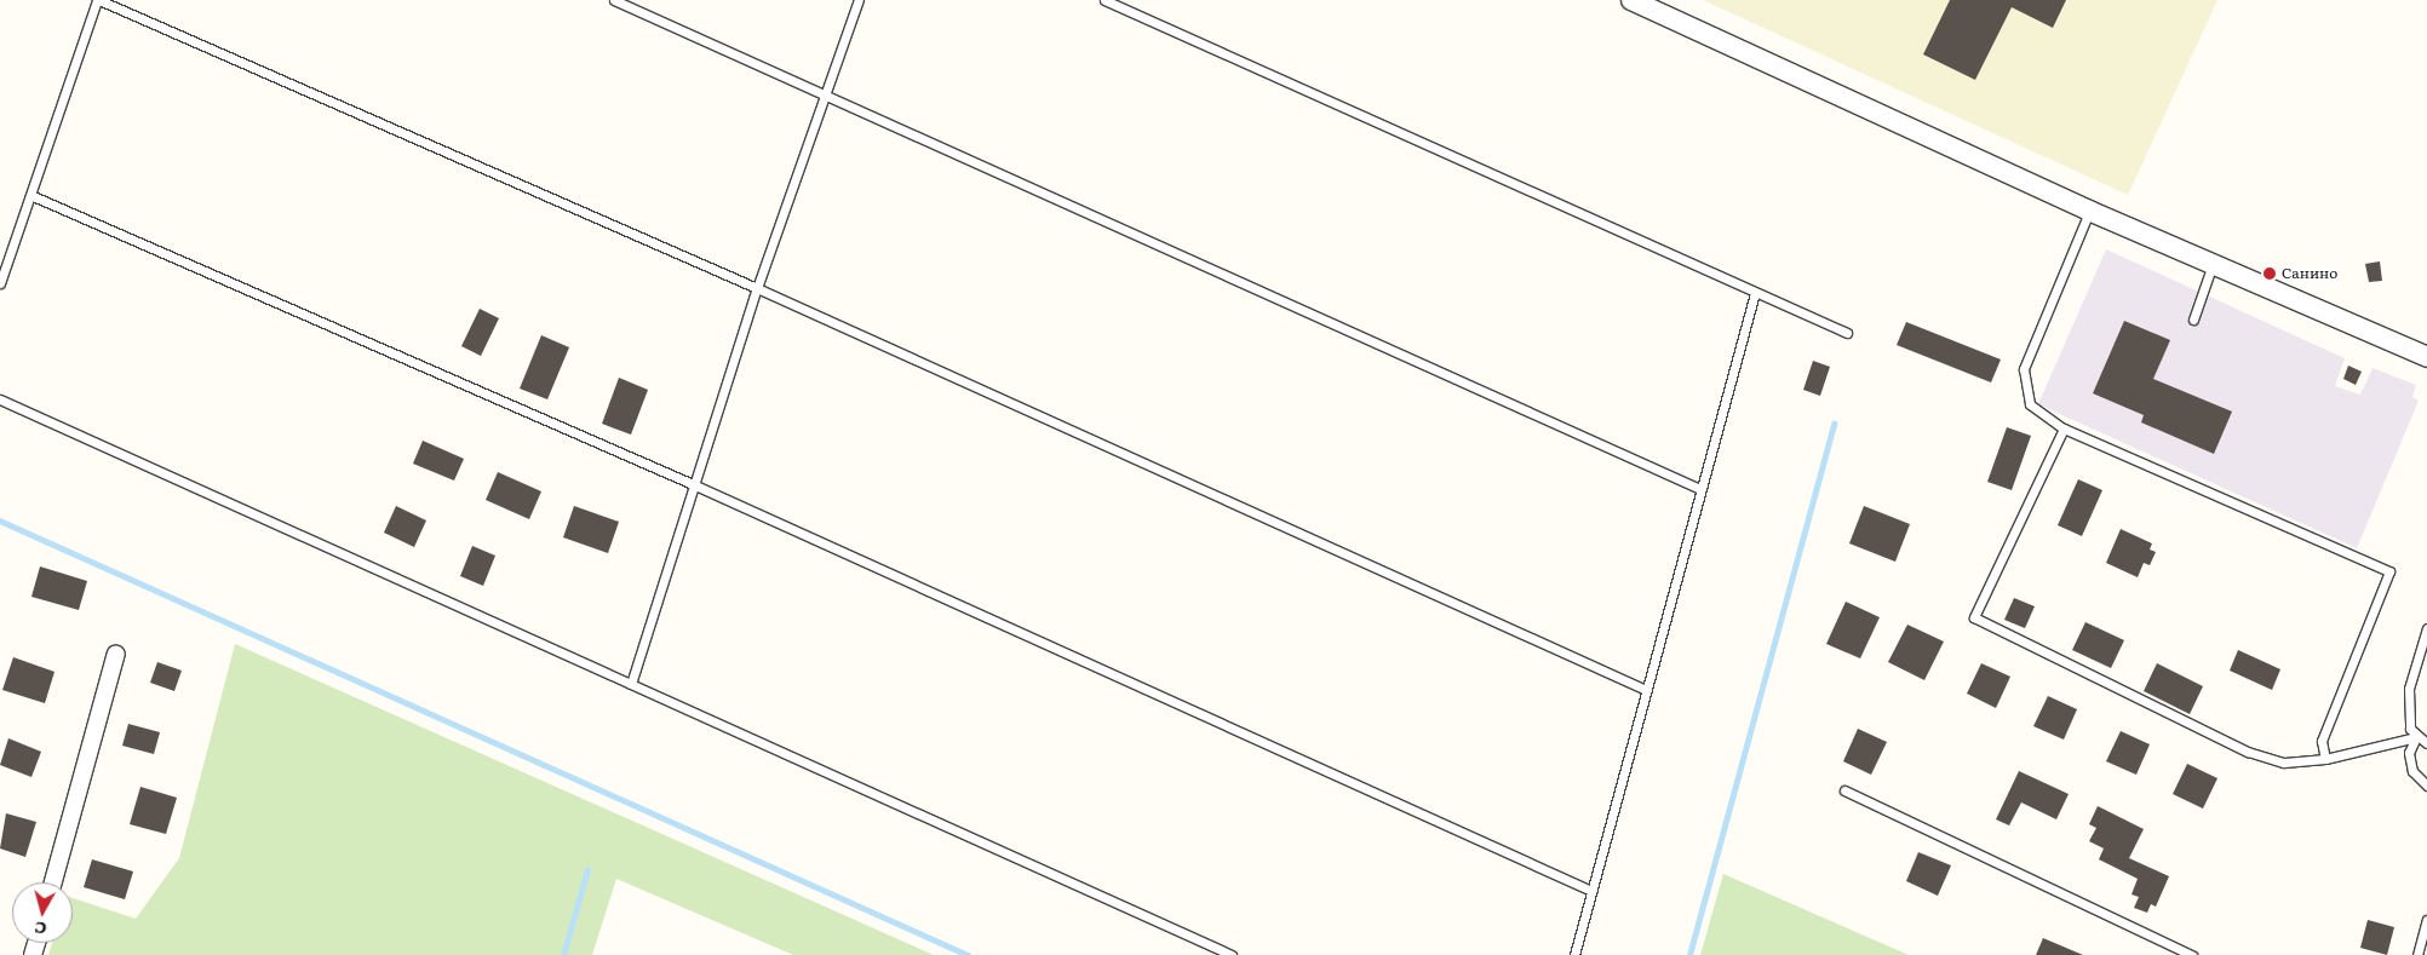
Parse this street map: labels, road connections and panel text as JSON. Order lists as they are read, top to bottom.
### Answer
{
  "places": ["Санино"],
  "north": "bottom"
}
